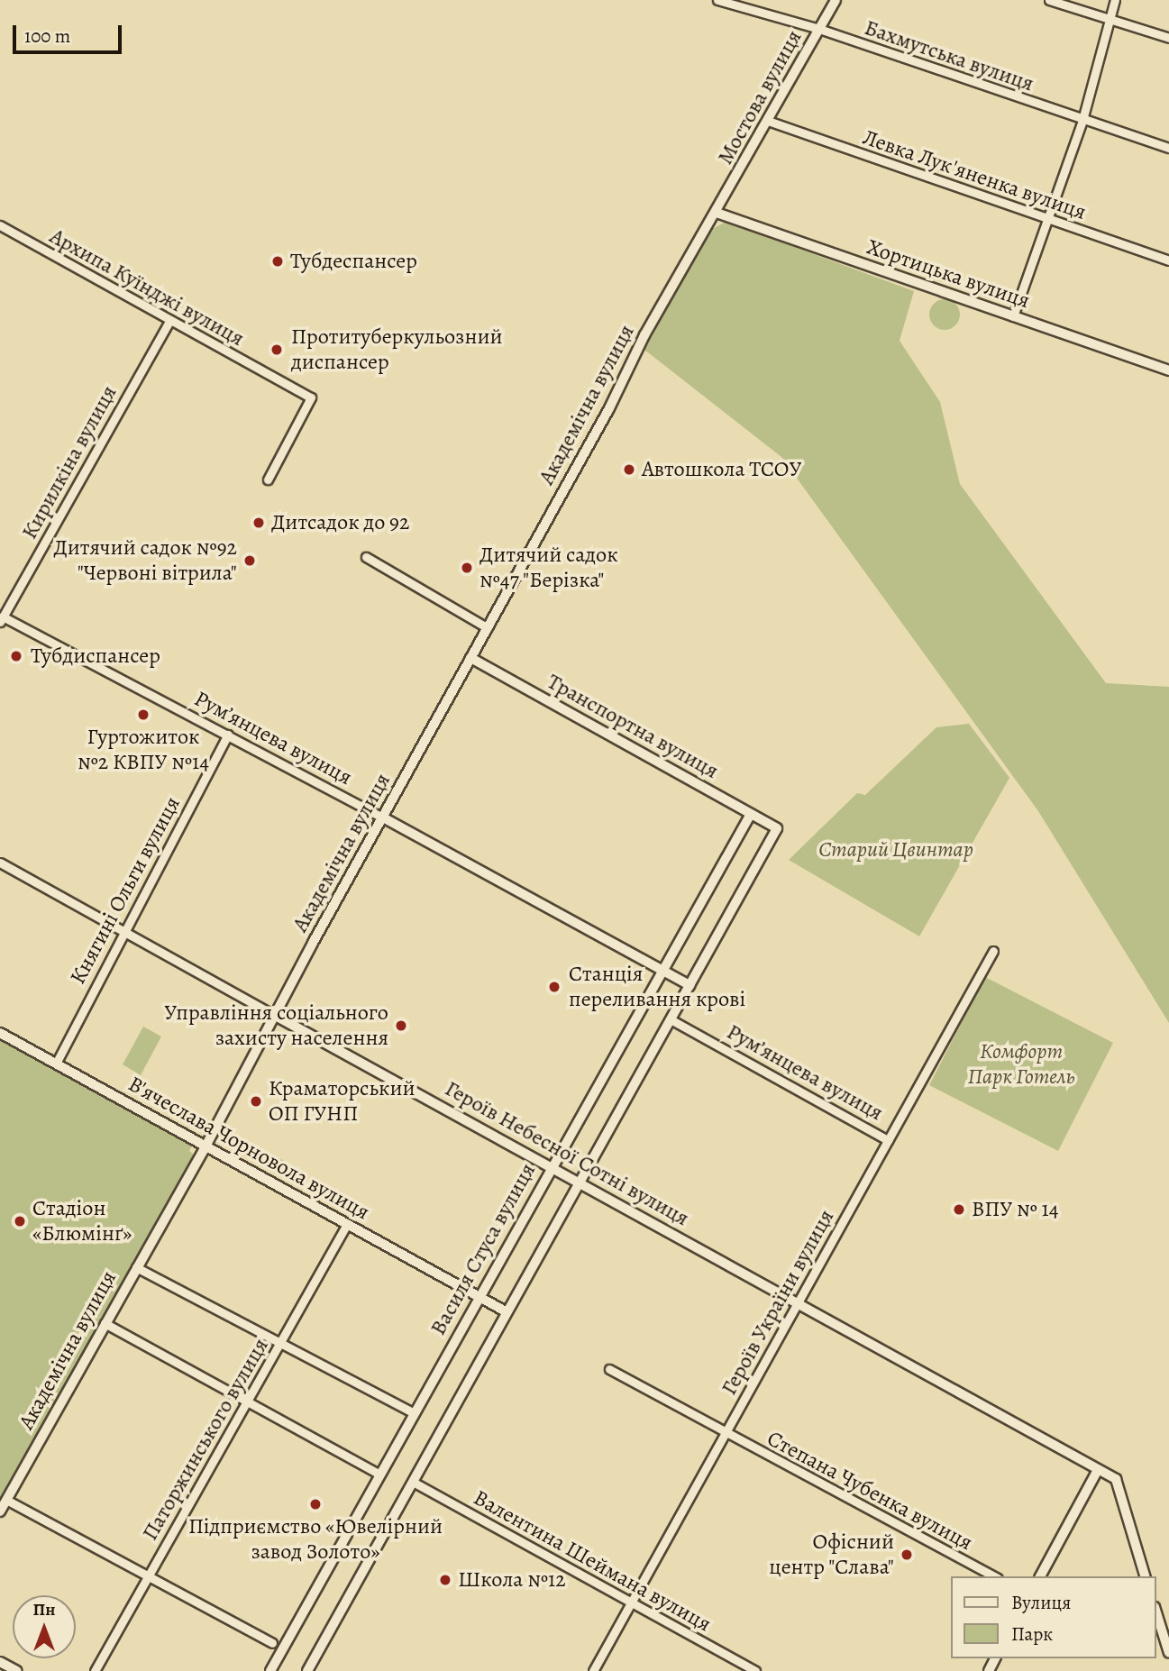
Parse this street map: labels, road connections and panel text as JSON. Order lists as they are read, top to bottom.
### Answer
{
  "streets": {
    "street": [
      "Бахмутська вулиця",
      "Мостова вулиця",
      "Левка Лук'яненка вулиця",
      "Хортицька вулиця",
      "Архипа Куїнджі вулиця",
      "Академічна вулиця",
      "Кирилкіна вулиця",
      "Транспортна вулиця",
      "Рум’янцева вулиця",
      "Княгині Ольги вулиця",
      "В'ячеслава Чорновола вулиця",
      "Героїв Небесної Сотні вулиця",
      "Василя Стуса вулиця",
      "Героїв України вулиця",
      "Паторжинського вулиця",
      "Степана Чубенка вулиця",
      "Валентина Шеймана вулиця"
    ]
  },
  "crossings": [
    ["Бахмутська вулиця", "Мостова вулиця"],
    ["Мостова вулиця", "Левка Лук'яненка вулиця"],
    ["Мостова вулиця", "Хортицька вулиця"],
    ["Мостова вулиця", "Академічна вулиця"],
    ["Хортицька вулиця", "Академічна вулиця"],
    ["Архипа Куїнджі вулиця", "Кирилкіна вулиця"],
    ["Академічна вулиця", "Транспортна вулиця"],
    ["Академічна вулиця", "Рум’янцева вулиця"],
    ["Академічна вулиця", "В'ячеслава Чорновола вулиця"],
    ["Академічна вулиця", "Героїв Небесної Сотні вулиця"],
    ["Кирилкіна вулиця", "Рум’янцева вулиця"],
    ["Транспортна вулиця", "Рум’янцева вулиця"],
    ["Транспортна вулиця", "Василя Стуса вулиця"],
    ["Рум’янцева вулиця", "Княгині Ольги вулиця"],
    ["Рум’янцева вулиця", "Василя Стуса вулиця"],
    ["Рум’янцева вулиця", "Героїв України вулиця"],
    ["Княгині Ольги вулиця", "В'ячеслава Чорновола вулиця"],
    ["Княгині Ольги вулиця", "Героїв Небесної Сотні вулиця"],
    ["В'ячеслава Чорновола вулиця", "Василя Стуса вулиця"],
    ["В'ячеслава Чорновола вулиця", "Паторжинського вулиця"],
    ["Героїв Небесної Сотні вулиця", "Василя Стуса вулиця"],
    ["Героїв Небесної Сотні вулиця", "Героїв України вулиця"],
    ["Героїв України вулиця", "Степана Чубенка вулиця"],
    ["Героїв України вулиця", "Валентина Шеймана вулиця"]
  ],
  "parks": ["Старий Цвинтар", "Комфорт Парк Готель"],
  "places": [
    "Тубдеспансер",
    "Протитуберкульозний диспансер",
    "Автошкола ТСОУ",
    "Дитсадок до 92",
    "Дитячий садок №92 \"Червонi вiтрила\"",
    "Дитячий садок №47 \"Берізка\"",
    "Тубдиспансер",
    "Гуртожиток №2 КВПУ №14",
    "Станція переливання крові",
    "Управління соціального захисту населення",
    "Краматорський ОП ГУНП",
    "ВПУ № 14",
    "Стадіон «Блюмінґ»",
    "Підприємство «Ювелірний завод Золото»",
    "Офісний центр \"Слава\"",
    "Школа №12"
  ],
  "legend": ["Вулиця", "Парк"],
  "scale_bar": "100 m",
  "north": "top"
}
